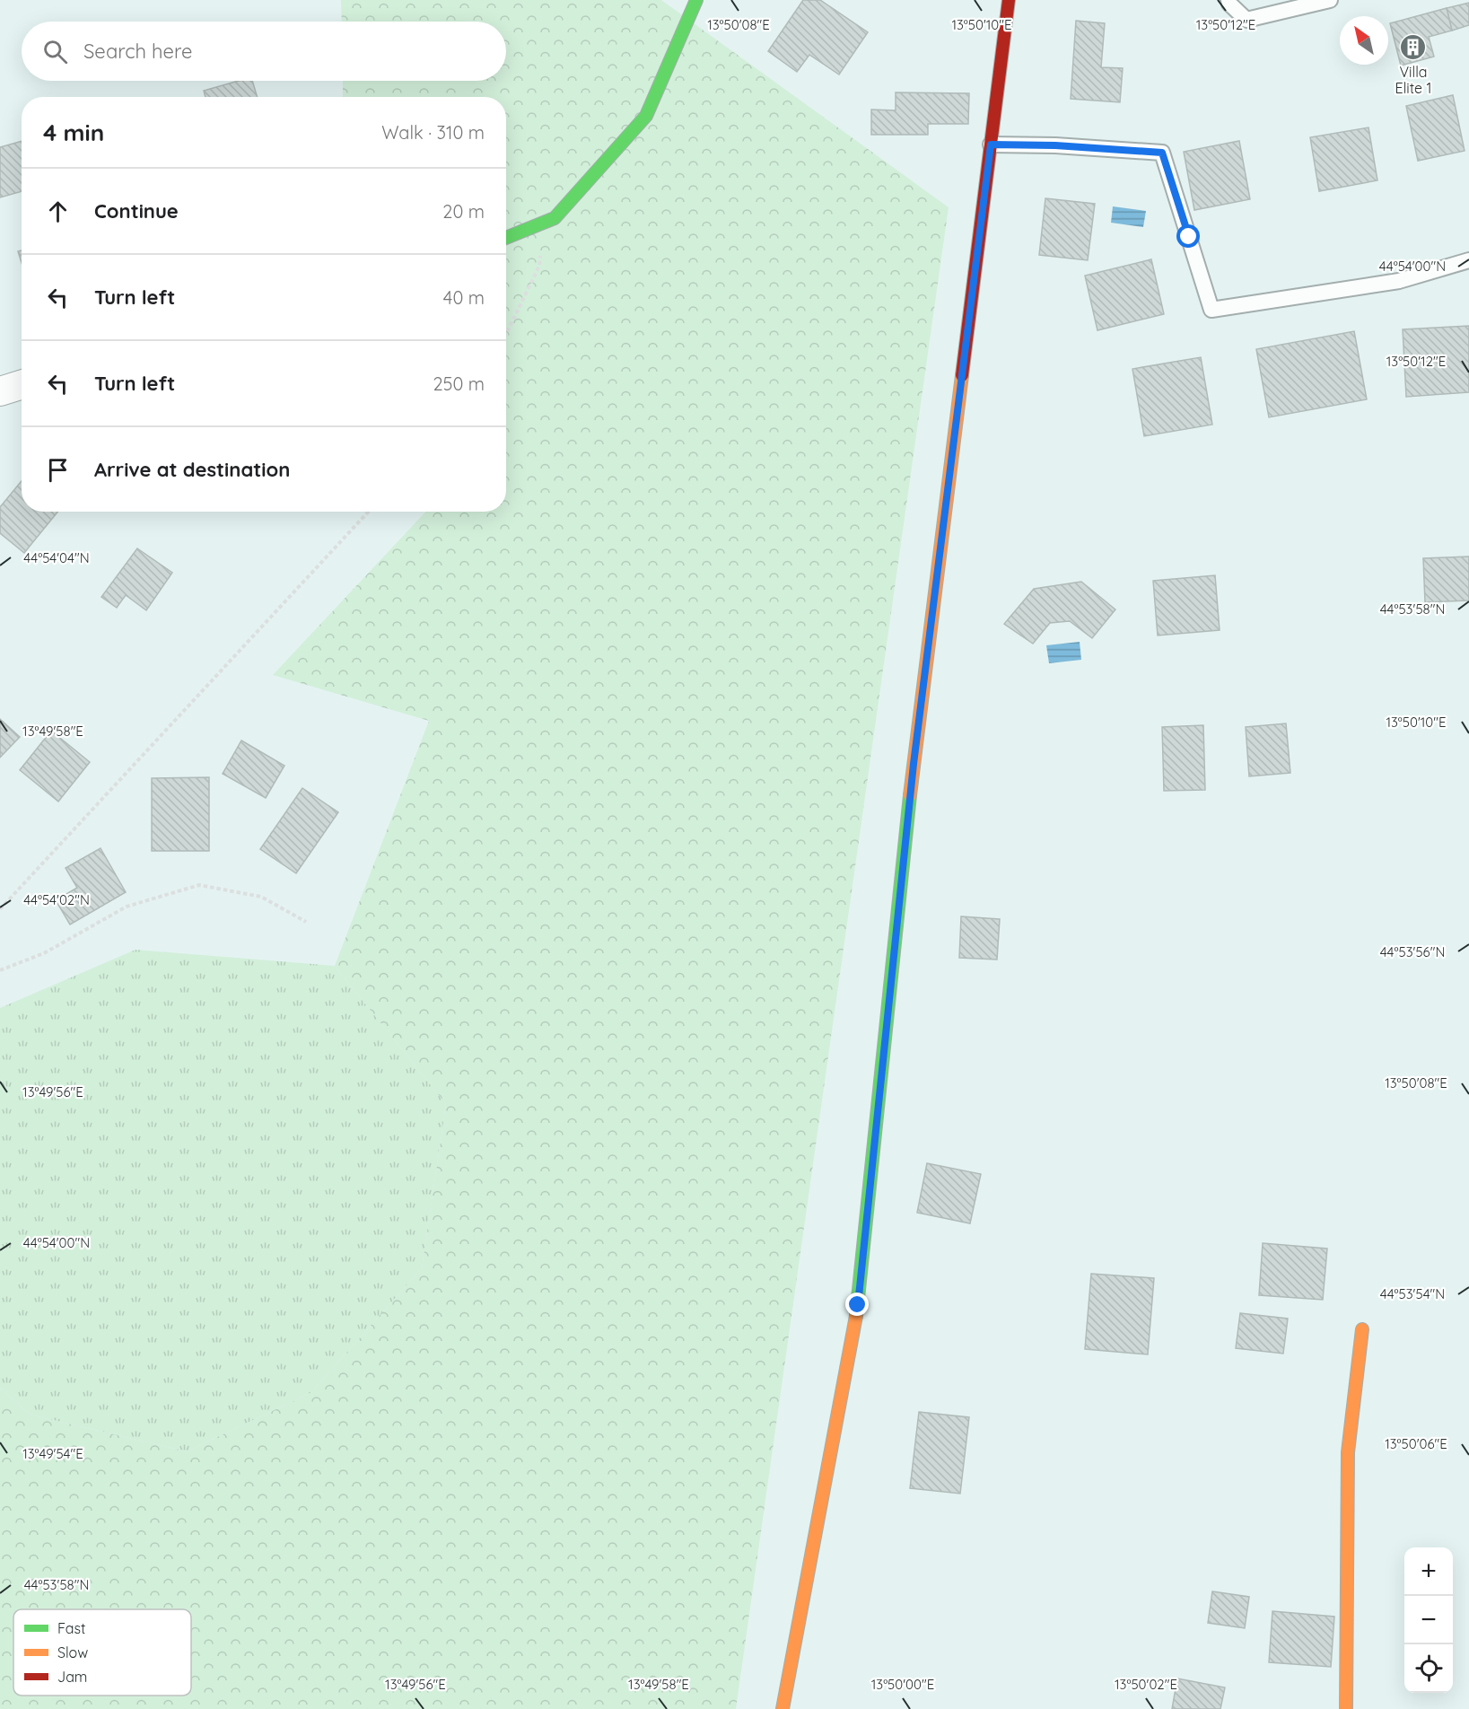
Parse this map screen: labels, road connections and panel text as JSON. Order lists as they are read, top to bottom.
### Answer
{
  "places": {
    "building": ["Villa Elite 1"]
  },
  "legend": ["Fast", "Slow", "Jam"],
  "north": "top left",
  "page": {
    "search": "Search here",
    "heading": ["4 min", "Walk · 310 m"],
    "list": [
      ["Continue", "20 m"],
      ["Turn left", "40 m"],
      ["Turn left", "250 m"],
      "Arrive at destination"
    ],
    "map_buttons": ["+", "−"]
  },
  "coordinates": [
    "13°50'08\"E",
    "13°50'10\"E",
    "13°50'12\"E",
    "44°54'00\"N",
    "44°54'04\"N",
    "44°53'58\"N",
    "13°49'58\"E",
    "44°54'02\"N",
    "44°53'56\"N",
    "13°49'56\"E",
    "44°53'54\"N",
    "13°50'06\"E",
    "13°49'54\"E",
    "13°50'00\"E",
    "13°50'02\"E"
  ]
}
